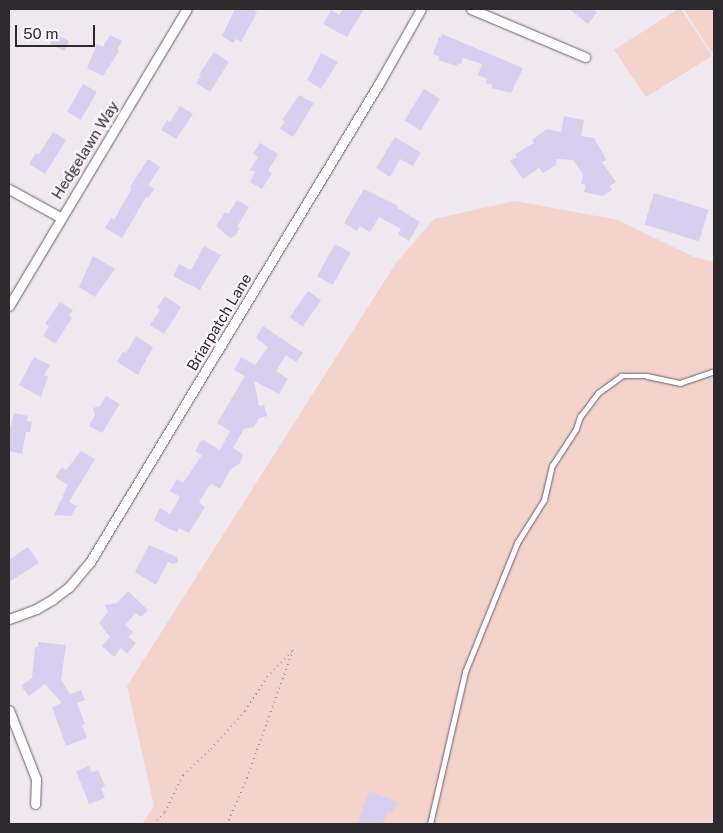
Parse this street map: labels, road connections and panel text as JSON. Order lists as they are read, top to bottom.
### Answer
{
  "streets": {
    "street": ["Hedgelawn Way", "Briarpatch Lane"]
  },
  "scale_bar": "50 m"
}
